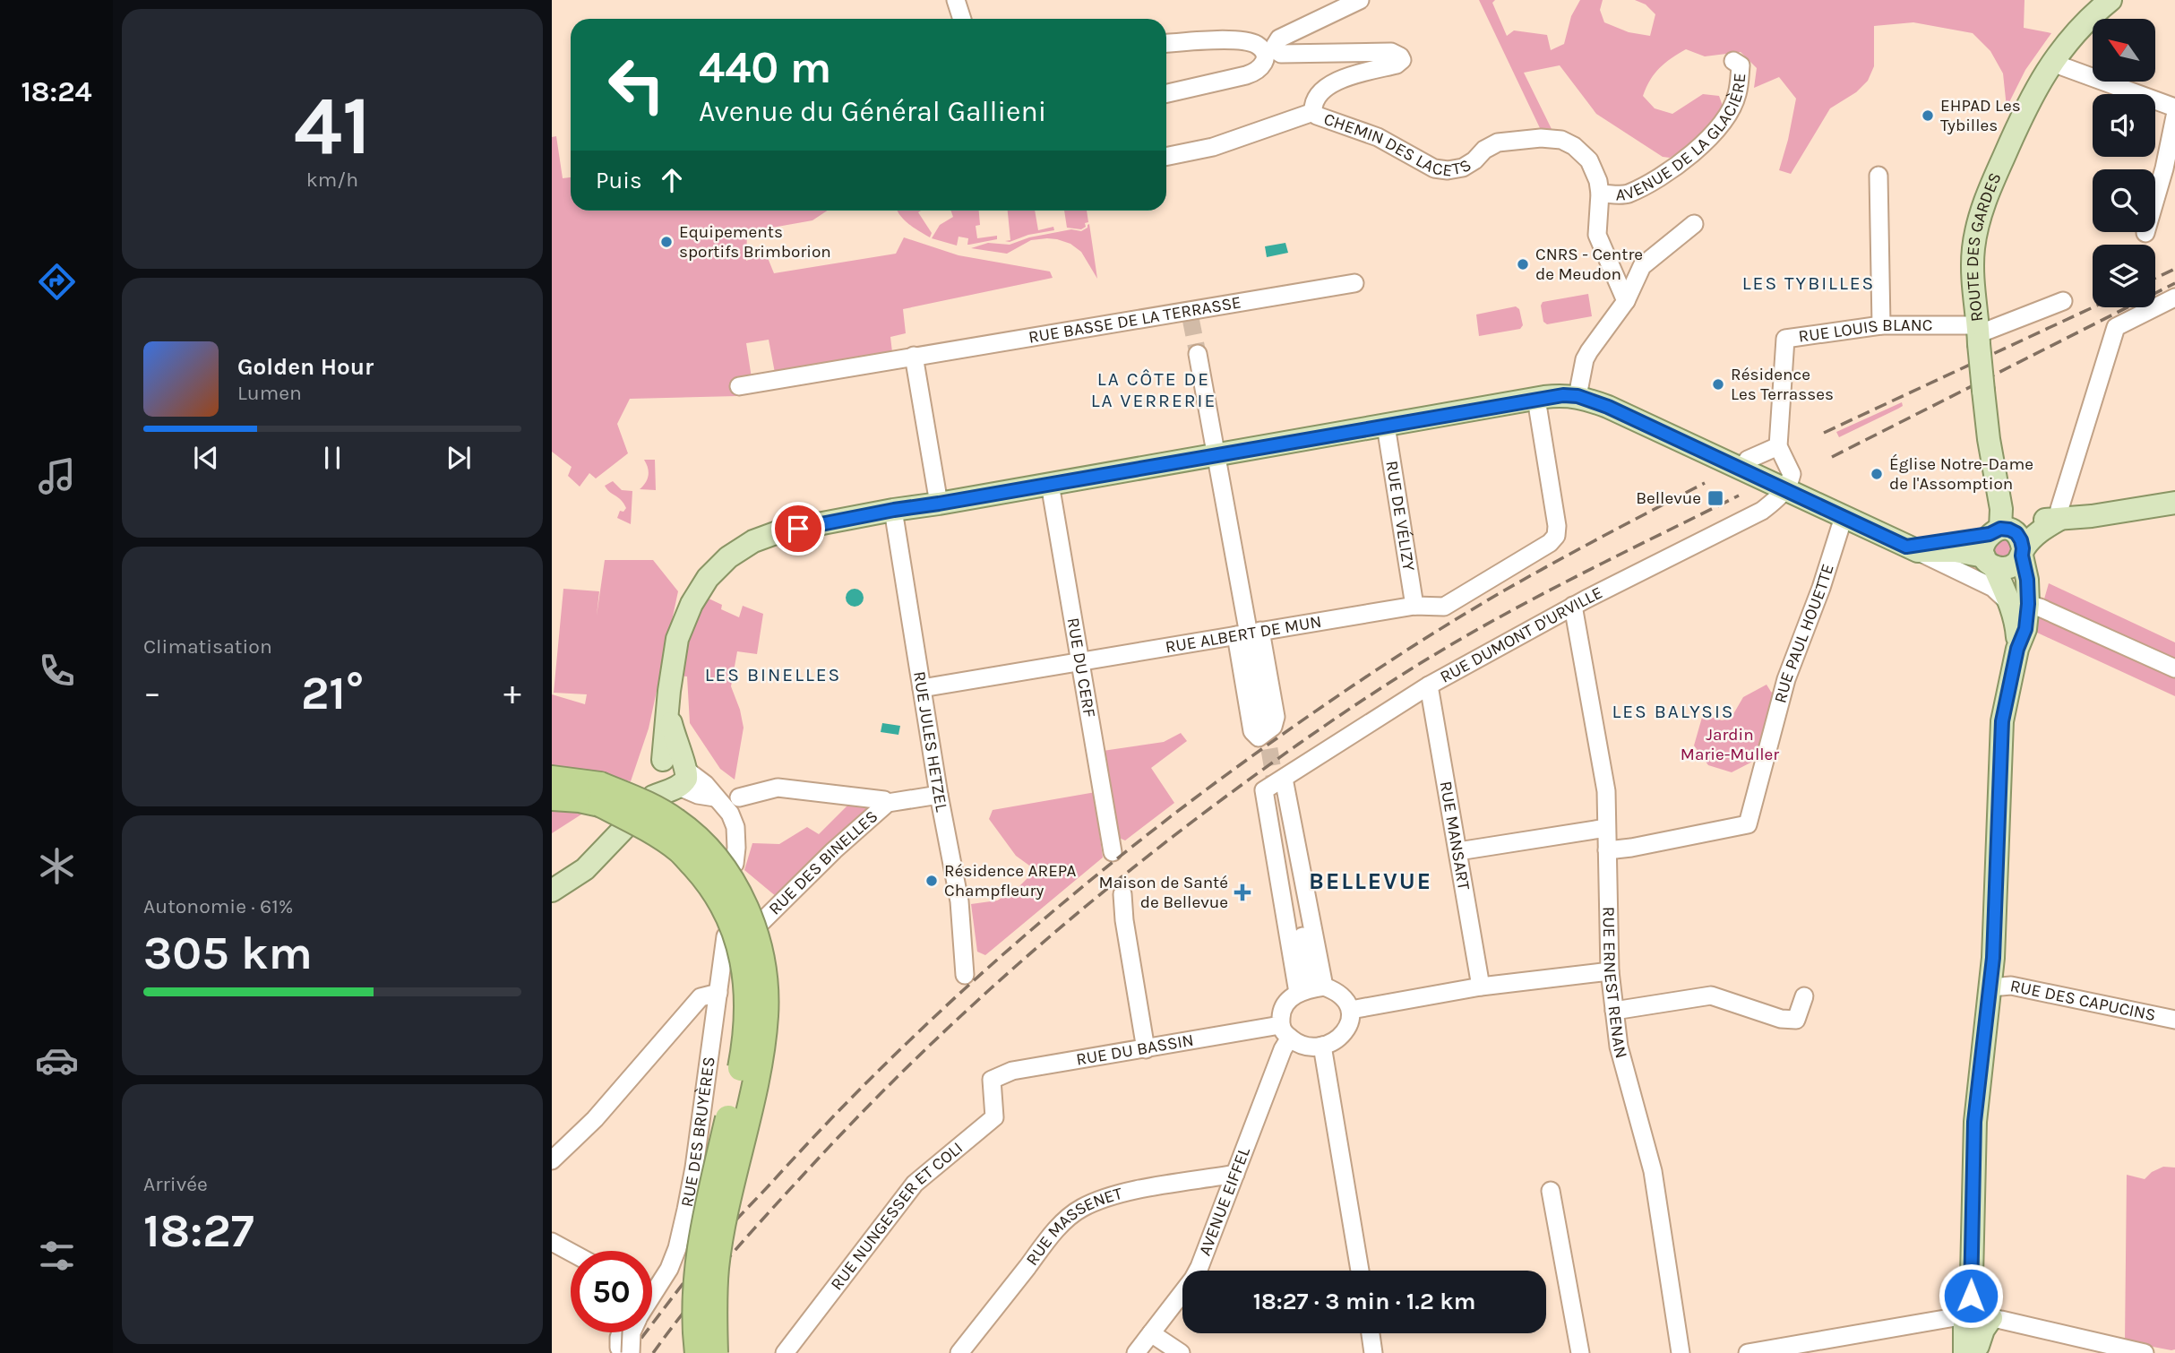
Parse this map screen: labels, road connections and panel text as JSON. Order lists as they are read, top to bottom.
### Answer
{
  "streets": {
    "main road": ["ROUTE DES GARDES"],
    "street": [
      "AVENUE DE LA GLACIÈRE",
      "CHEMIN DES LACETS",
      "RUE BASSE DE LA TERRASSE",
      "RUE LOUIS BLANC",
      "RUE DE VÉLIZY",
      "RUE ALBERT DE MUN",
      "RUE DUMONT D'URVILLE",
      "RUE PAUL HOUETTE",
      "RUE DU CERF",
      "RUE JULES HETZEL",
      "RUE MANSART",
      "RUE DES BINELLES",
      "RUE ERNEST RENAN",
      "RUE DES CAPUCINS",
      "RUE DU BASSIN",
      "RUE DES BRUYÈRES",
      "AVENUE EIFFEL",
      "RUE NUNGESSER ET COLI",
      "RUE MASSENET"
    ]
  },
  "crossings": [
    ["AVENUE DE LA GLACIÈRE", "CHEMIN DES LACETS"],
    ["ROUTE DES GARDES", "RUE LOUIS BLANC"],
    ["RUE LOUIS BLANC", "RUE DUMONT D'URVILLE"],
    ["RUE DE VÉLIZY", "RUE ALBERT DE MUN"],
    ["RUE ALBERT DE MUN", "RUE DU CERF"],
    ["RUE ALBERT DE MUN", "RUE JULES HETZEL"],
    ["RUE DUMONT D'URVILLE", "RUE MANSART"],
    ["RUE DUMONT D'URVILLE", "RUE ERNEST RENAN"],
    ["RUE PAUL HOUETTE", "RUE ERNEST RENAN"],
    ["RUE JULES HETZEL", "RUE DES BINELLES"],
    ["RUE DES BINELLES", "RUE DES BRUYÈRES"],
    ["RUE DU BASSIN", "AVENUE EIFFEL"],
    ["RUE DU BASSIN", "RUE NUNGESSER ET COLI"],
    ["AVENUE EIFFEL", "RUE MASSENET"]
  ],
  "districts": [
    "LES TYBILLES",
    "LA CÔTE DE LA VERRERIE",
    "LES BINELLES",
    "LES BALYSIS",
    "BELLEVUE"
  ],
  "parks": ["Jardin Marie-Muller"],
  "places": {
    "other": [
      "EHPAD Les Tybilles",
      "Equipements sportifs Brimborion",
      "CNRS - Centre de Meudon",
      "Résidence Les Terrasses",
      "Église Notre-Dame de l'Assomption",
      "Résidence AREPA Champfleury"
    ],
    "transit": ["Bellevue"],
    "health": ["Maison de Santé de Bellevue"]
  },
  "north": "top left",
  "page": {
    "tabs": "18:24",
    "tile": [
      ["41", "km/h"],
      "Climatisation",
      ["Autonomie · 61%", "305 km"],
      ["Arrivée", "18:27"]
    ],
    "turn": ["440 m", "Avenue du Général Gallieni"],
    "then": "Puis",
    "song": ["Golden Hour", "Lumen"],
    "heat": ["−", "21°", "+"],
    "limit": "50",
    "trip": "18:27 · 3 min · 1.2 km"
  }
}
